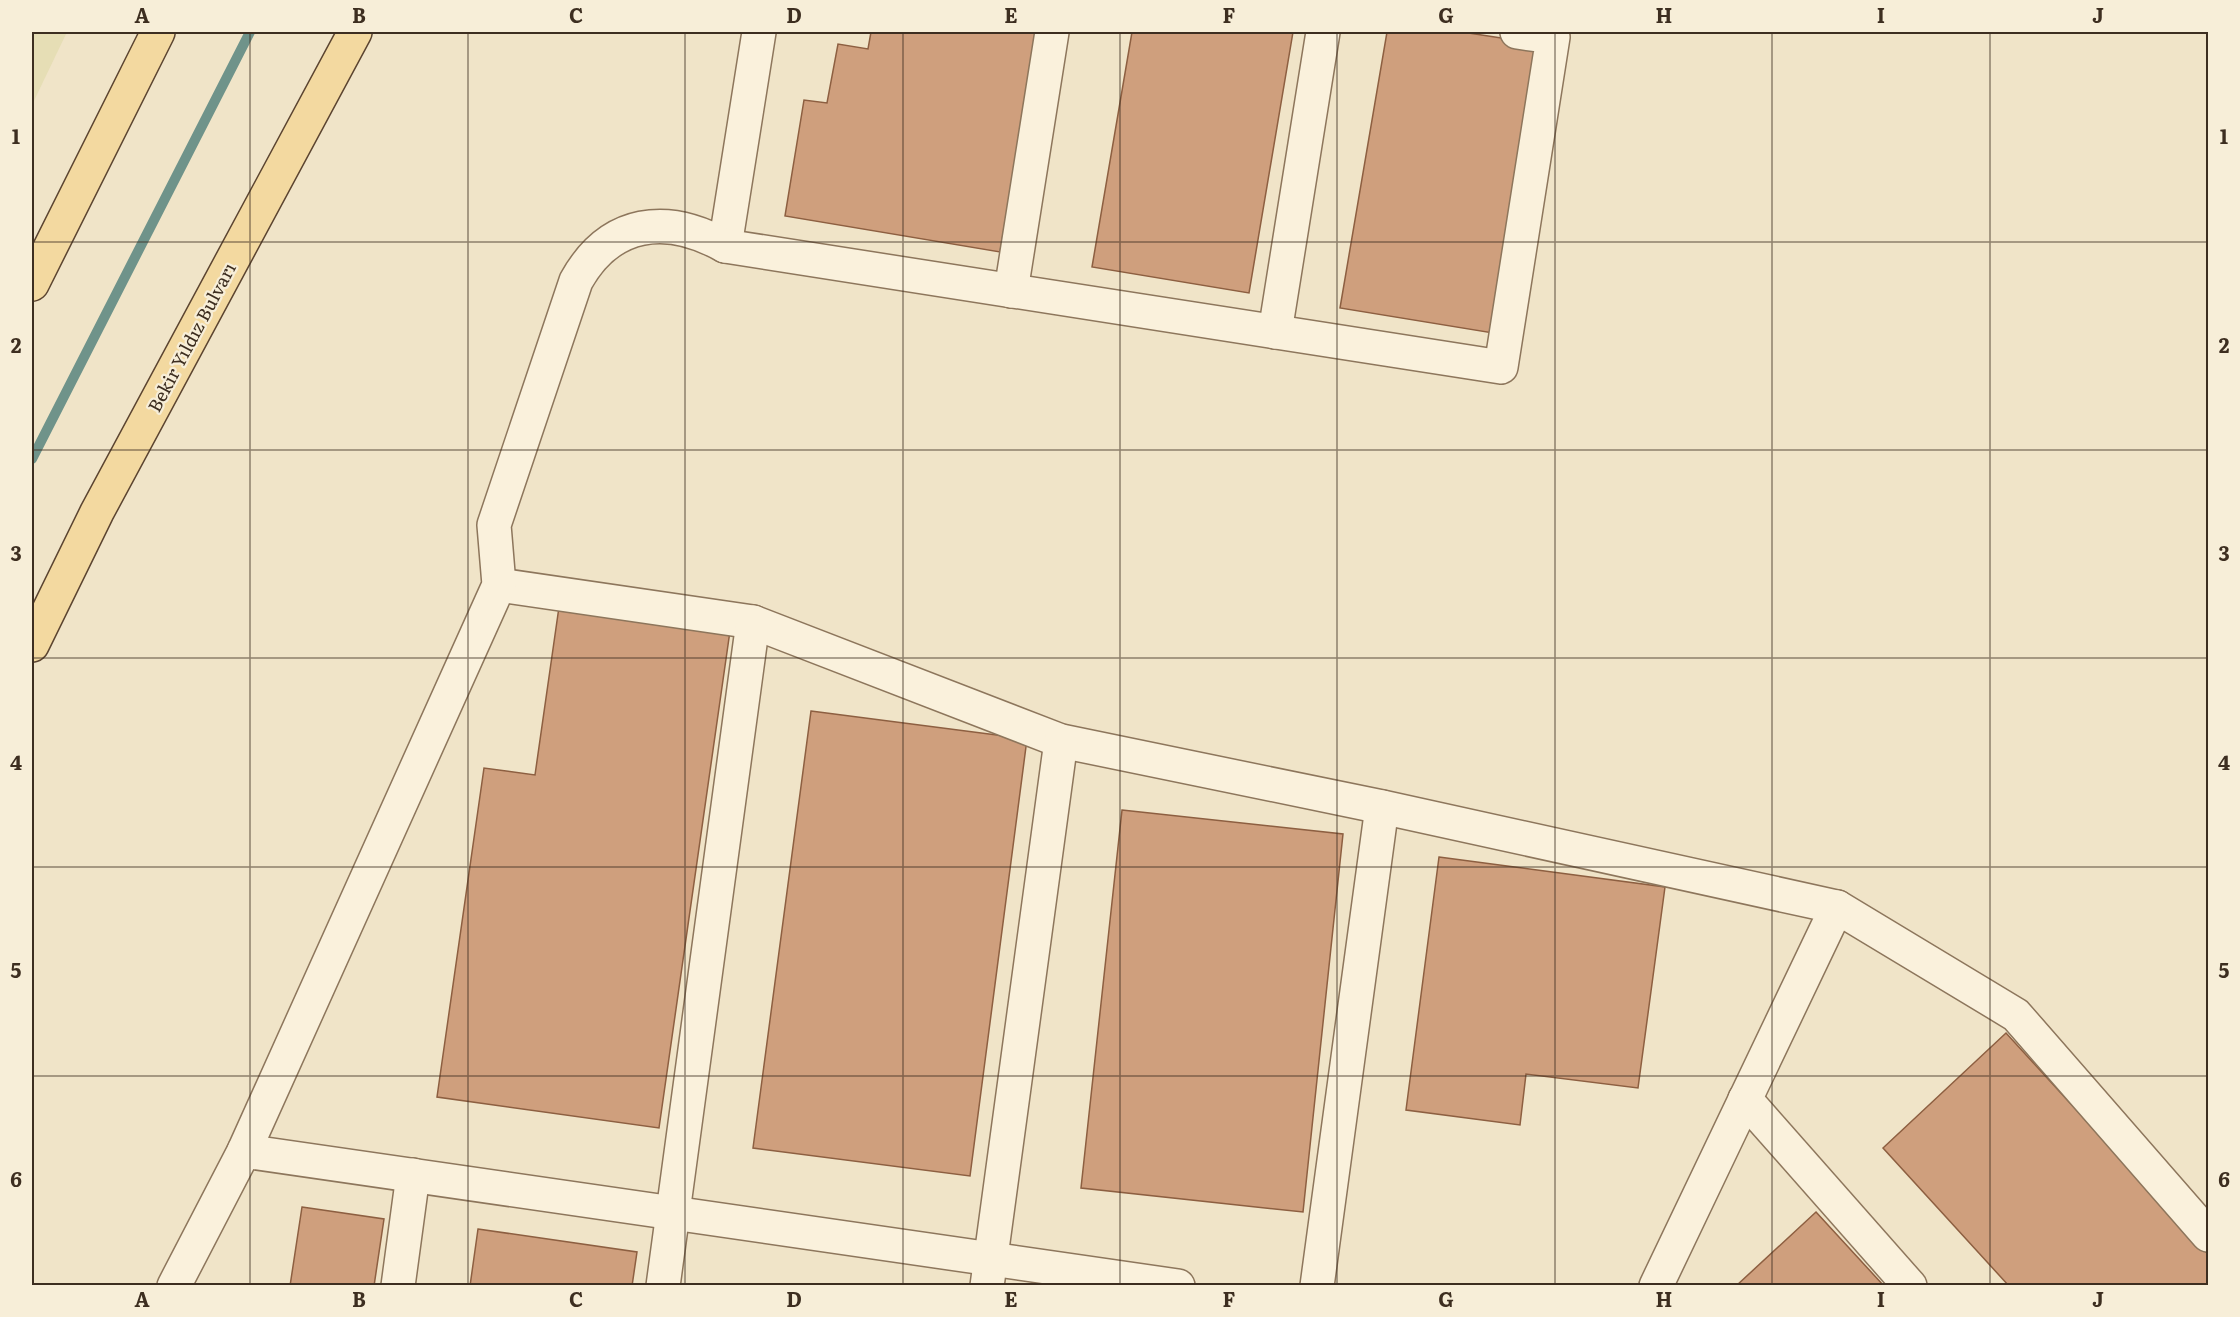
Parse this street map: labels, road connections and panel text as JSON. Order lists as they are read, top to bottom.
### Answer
{
  "streets": {
    "main road": ["Bekir Yıldız Bulvarı"]
  },
  "grid": {
    "columns": [
      "A",
      "B",
      "C",
      "D",
      "E",
      "F",
      "G",
      "H",
      "I",
      "J"
    ],
    "rows": [
      "1",
      "2",
      "3",
      "4",
      "5",
      "6"
    ]
  }
}
